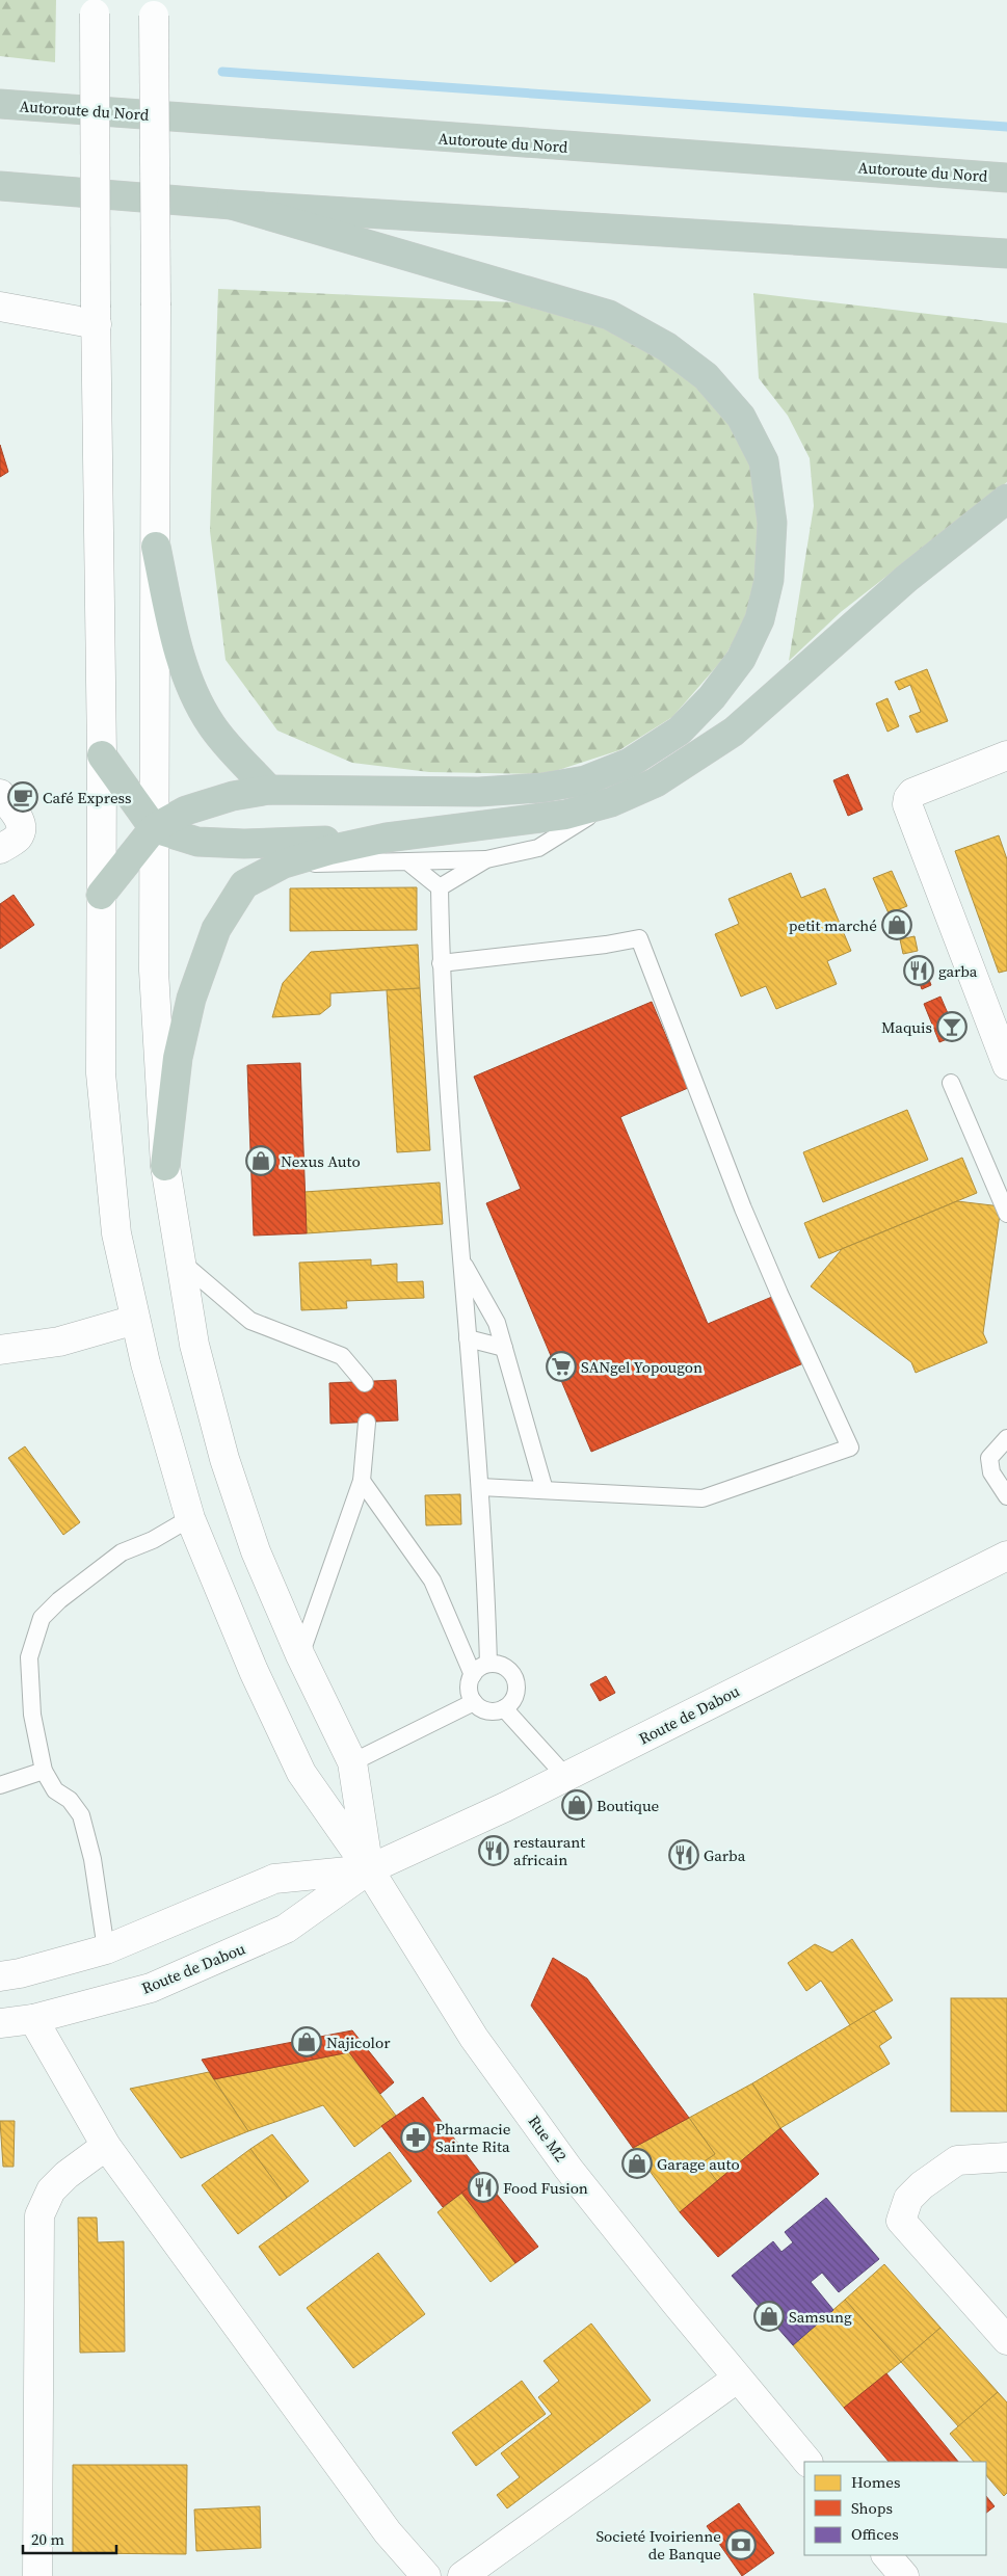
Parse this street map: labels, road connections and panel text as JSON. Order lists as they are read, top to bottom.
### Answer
{
  "streets": {
    "highway": ["Autoroute du Nord"],
    "main road": ["Route de Dabou", "Rue M2"]
  },
  "crossings": [
    ["Route de Dabou", "Rue M2"]
  ],
  "places": {
    "cafe": ["Café Express"],
    "shop": [
      "petit marché",
      "Nexus Auto",
      "Boutique",
      "Najicolor",
      "Garage auto",
      "Samsung"
    ],
    "restaurant": [
      "garba",
      "restaurant africain",
      "Garba",
      "Food Fusion"
    ],
    "bar": ["Maquis"],
    "supermarket": ["SANgel Yopougon"],
    "pharmacy": ["Pharmacie Sainte Rita"],
    "bank": ["Societé Ivoirienne de Banque"]
  },
  "legend": ["Homes", "Shops", "Offices"],
  "scale_bar": "20 m"
}
